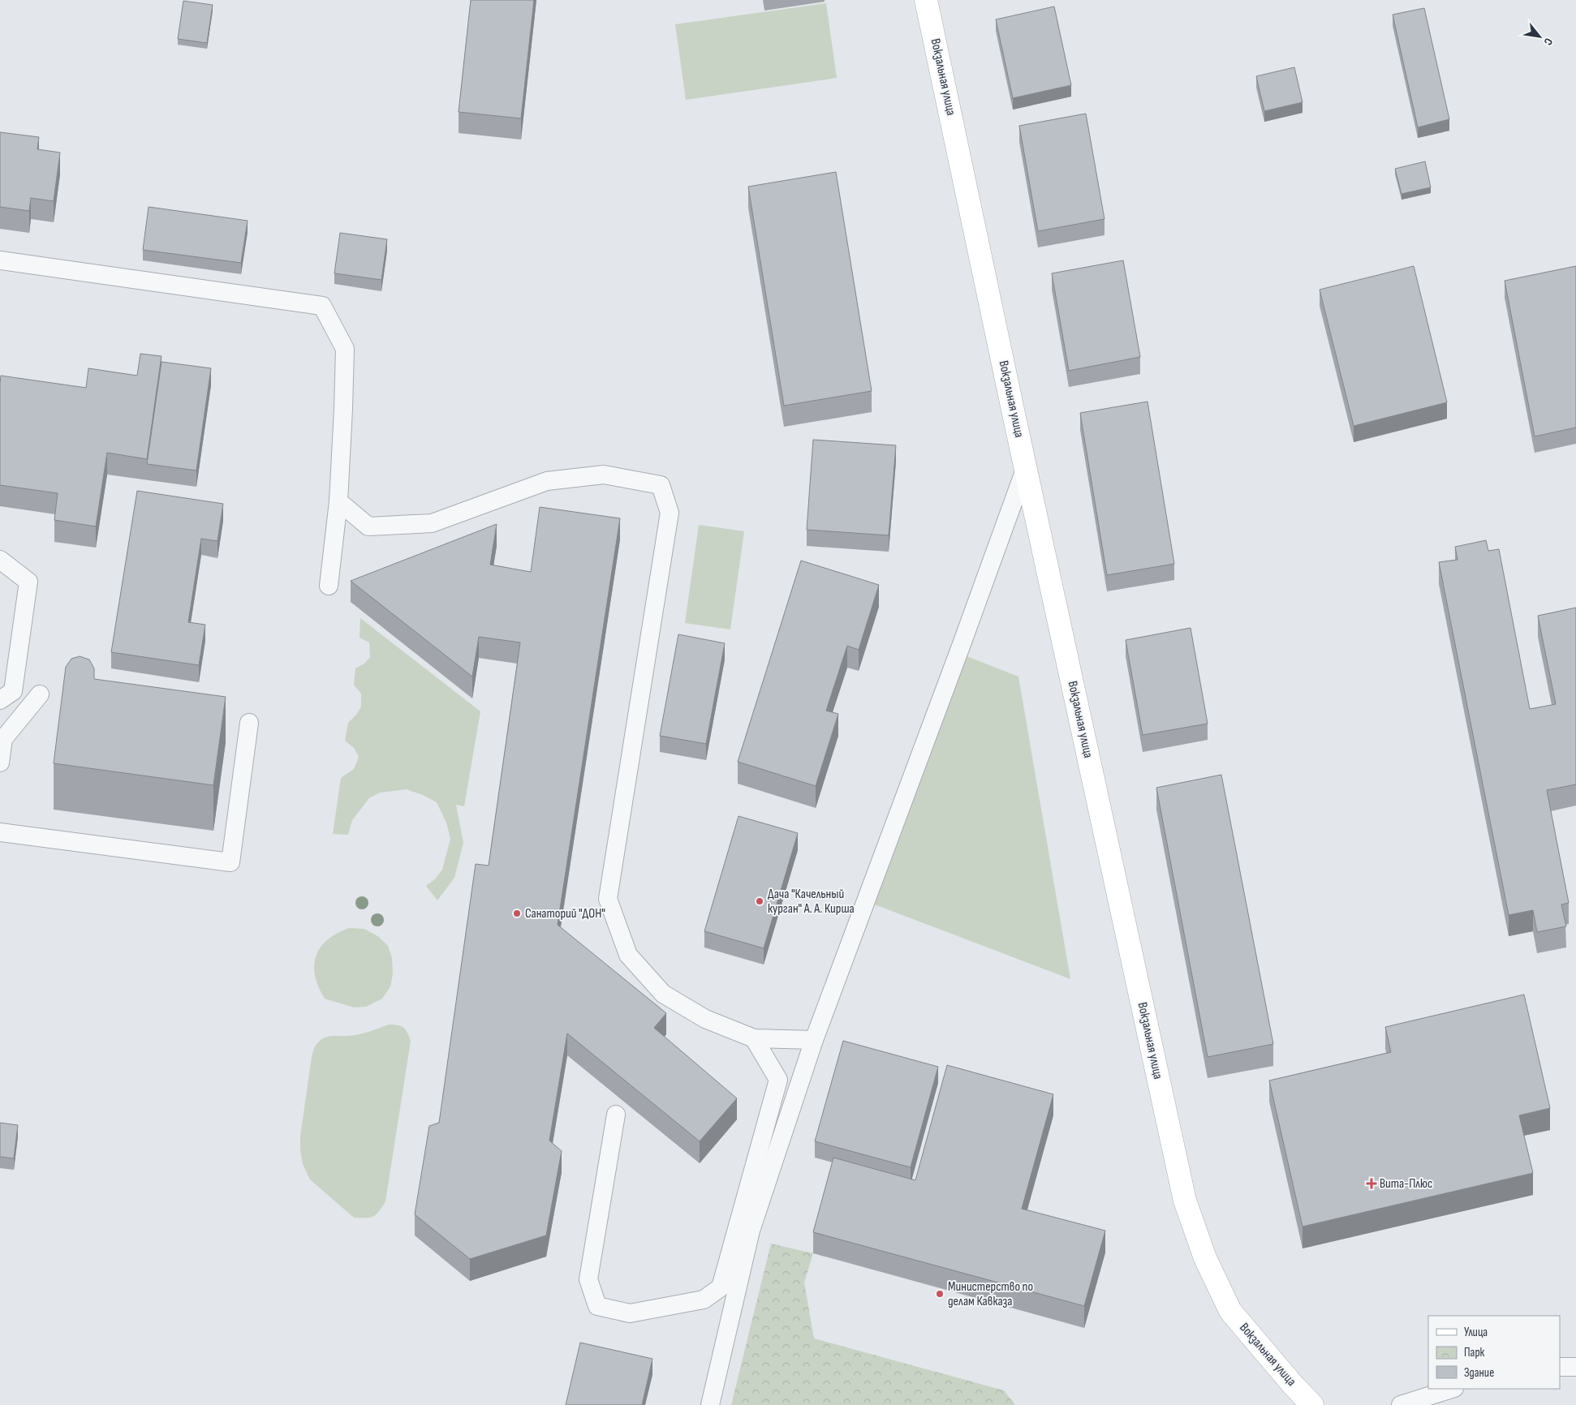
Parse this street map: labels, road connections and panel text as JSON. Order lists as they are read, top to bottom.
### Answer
{
  "streets": {
    "main road": ["Вокзальная улица"]
  },
  "places": {
    "other": ["Дача \"Качельный курган\" А. А. Кирша", "Санаторий \"ДОН\"", "Министерство по делам Кавказа"],
    "health": ["Вита-Плюс"]
  },
  "legend": ["Улица", "Парк", "Здание"],
  "north": "bottom right"
}
